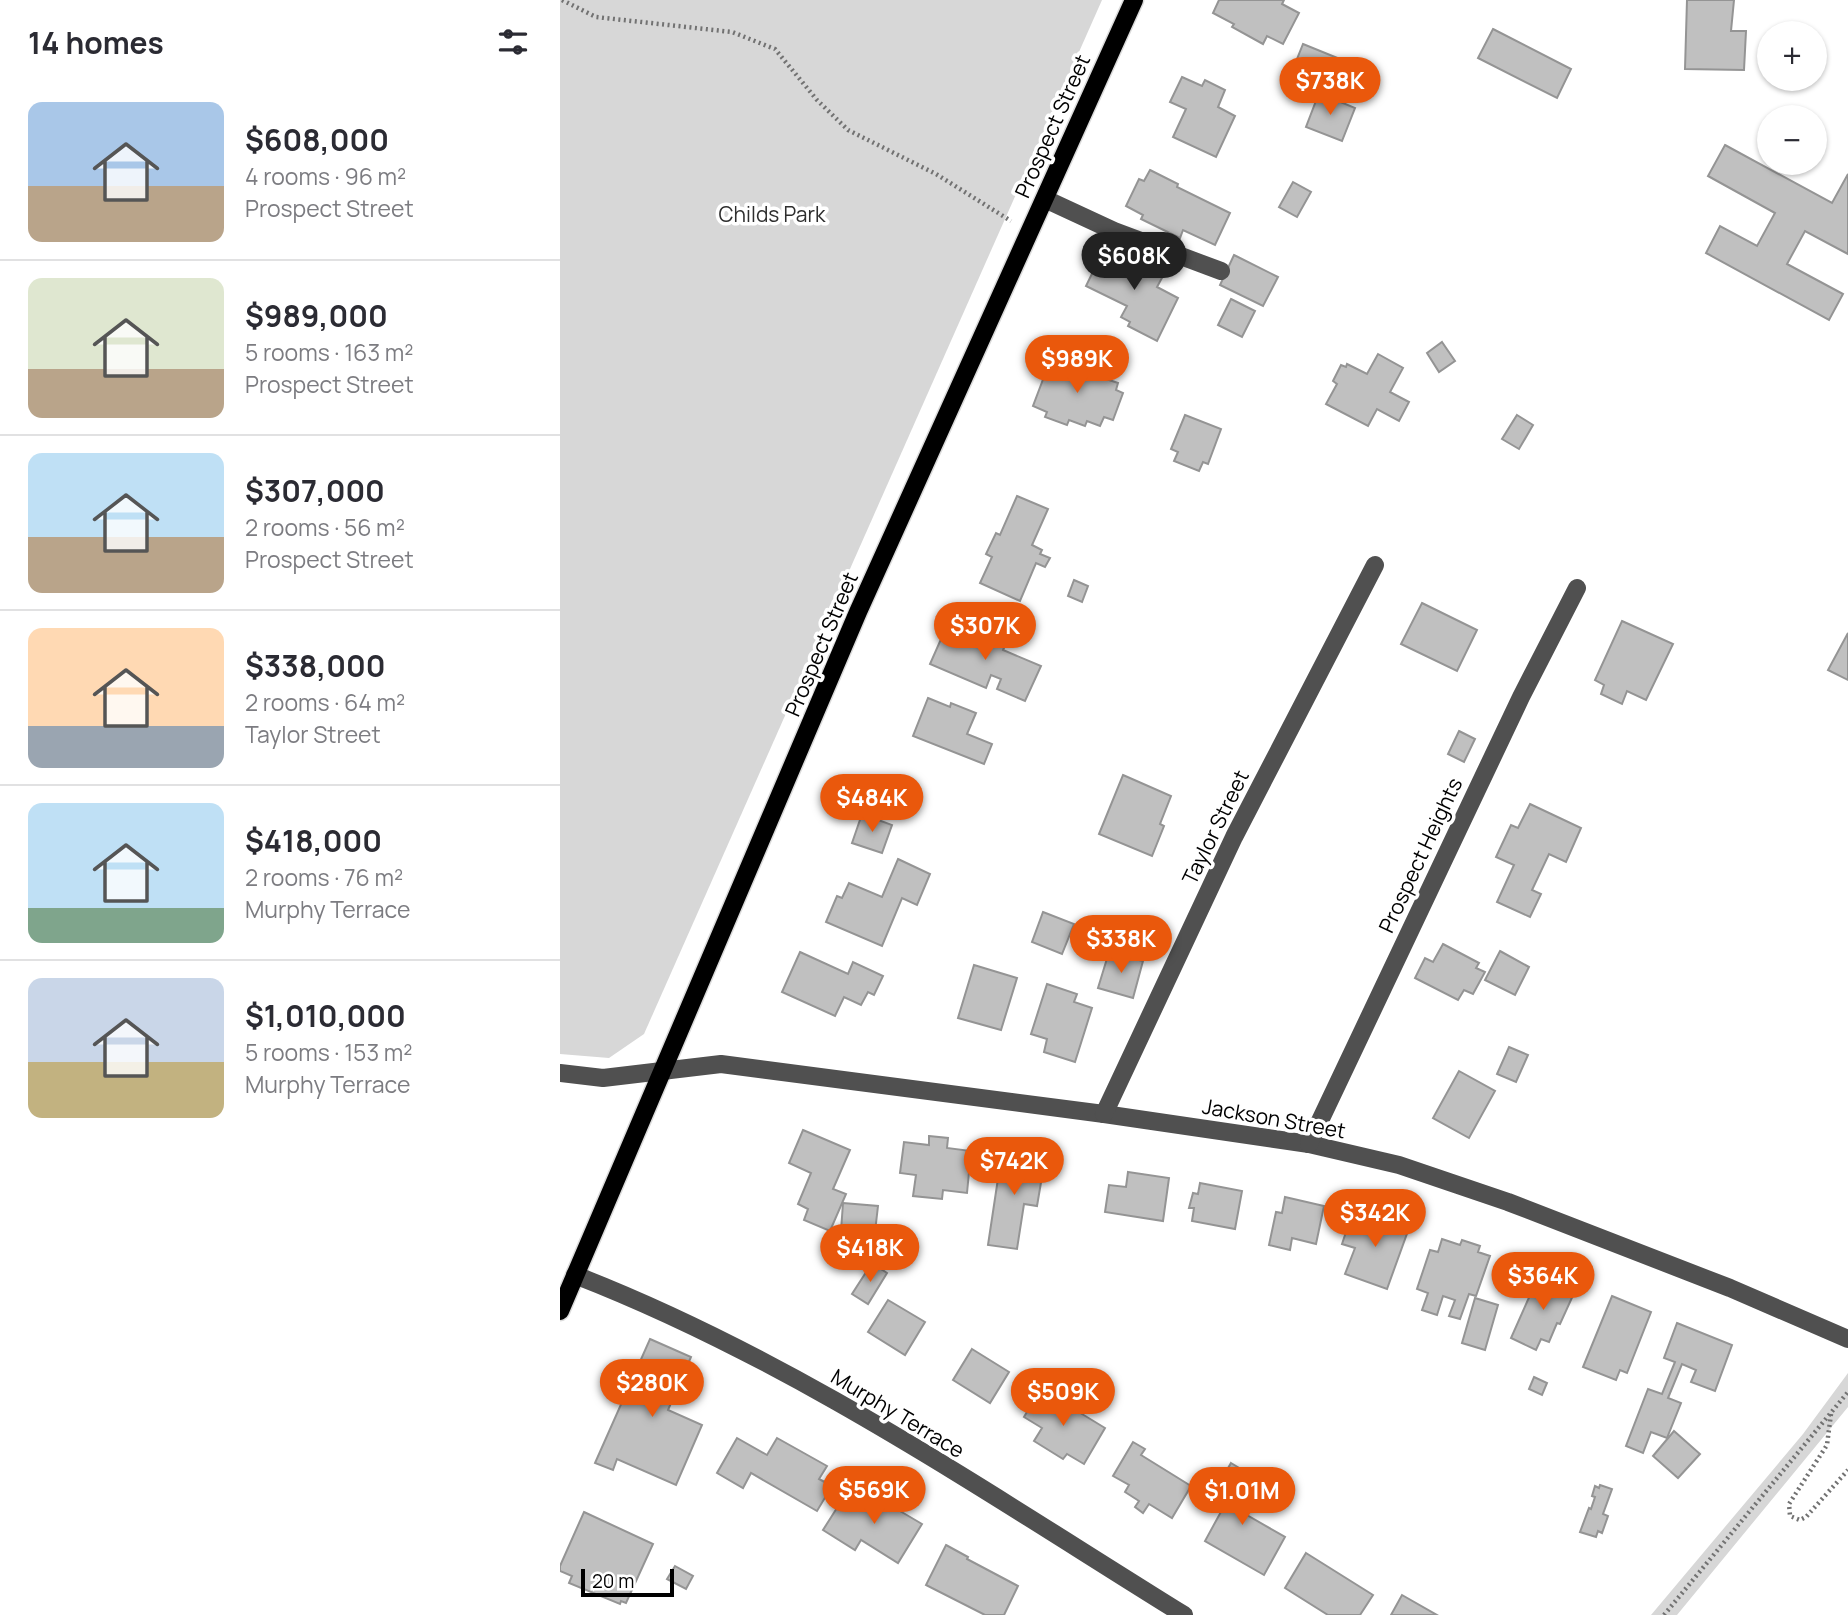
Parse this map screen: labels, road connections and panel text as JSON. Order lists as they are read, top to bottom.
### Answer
{
  "streets": {
    "main road": ["Prospect Street"],
    "street": [
      "Taylor Street",
      "Prospect Heights",
      "Jackson Street",
      "Murphy Terrace"
    ]
  },
  "crossings": [
    ["Prospect Street", "Jackson Street"],
    ["Prospect Street", "Murphy Terrace"],
    ["Taylor Street", "Jackson Street"],
    ["Prospect Heights", "Jackson Street"]
  ],
  "parks": ["Childs Park"],
  "scale_bar": "20 m",
  "page": {
    "heading": "14 homes",
    "map_buttons": ["+", "−"],
    "price": [
      "$738K",
      "$608K",
      "$989K",
      "$307K",
      "$484K",
      "$338K",
      "$742K",
      "$342K",
      "$418K",
      "$364K",
      "$280K",
      "$509K",
      "$569K",
      "$1.01M"
    ],
    "list": [
      {
        "name": "$608,000",
        "note": "4 rooms · 96 m² · Prospect Street"
      },
      {
        "name": "$989,000",
        "note": "5 rooms · 163 m² · Prospect Street"
      },
      {
        "name": "$307,000",
        "note": "2 rooms · 56 m² · Prospect Street"
      },
      {
        "name": "$338,000",
        "note": "2 rooms · 64 m² · Taylor Street"
      },
      {
        "name": "$418,000",
        "note": "2 rooms · 76 m² · Murphy Terrace"
      },
      {
        "name": "$1,010,000",
        "note": "5 rooms · 153 m² · Murphy Terrace"
      }
    ],
    "scale": "20 m"
  }
}
